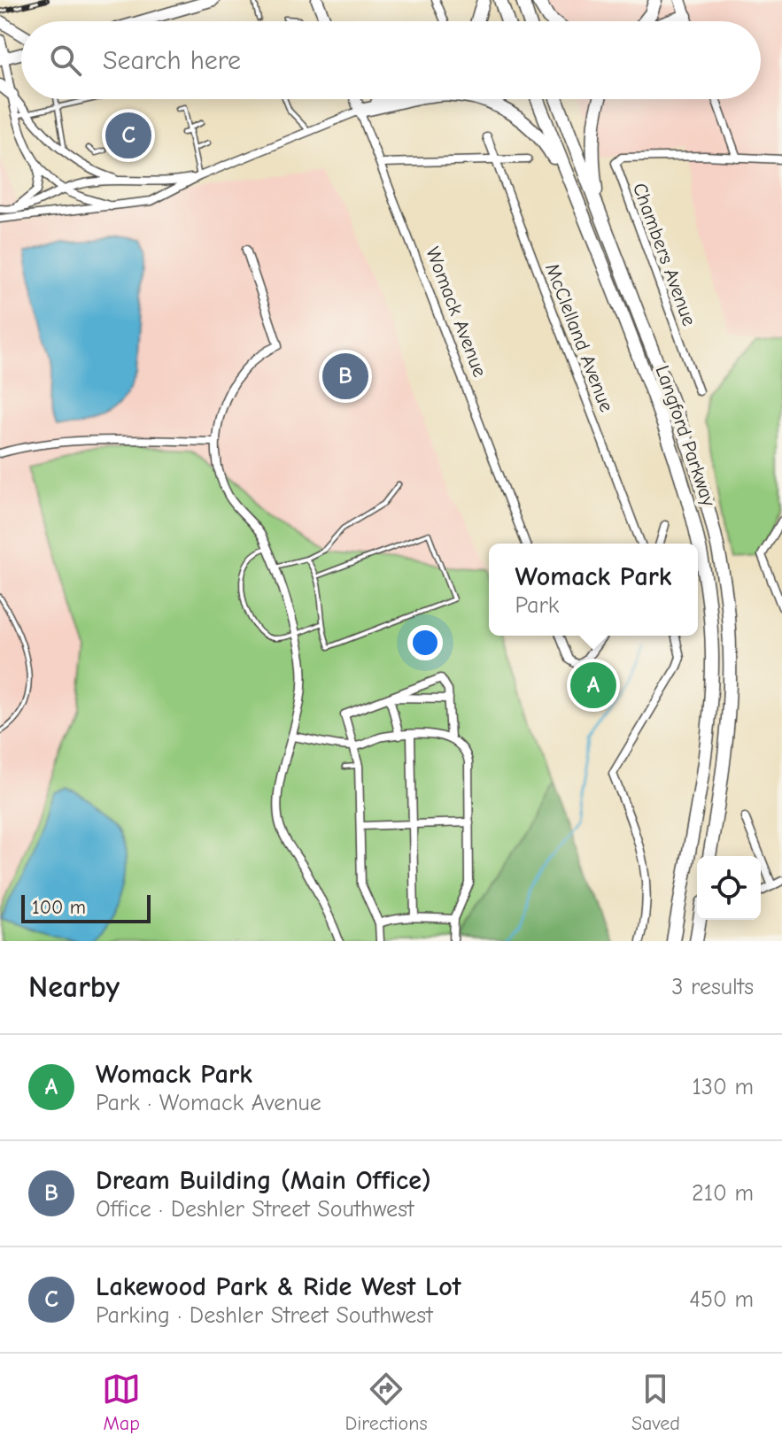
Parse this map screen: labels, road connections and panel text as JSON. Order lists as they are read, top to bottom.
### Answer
{
  "streets": {
    "highway": ["Langford Parkway"],
    "main road": ["Womack Avenue"],
    "street": ["Chambers Avenue", "McClelland Avenue"]
  },
  "scale_bar": "100 m",
  "page": {
    "search": "Search here",
    "pins": ["C", "B", "A"],
    "popup": ["Womack Park", "Park"],
    "scale": "100 m",
    "heading": ["Nearby", "3 results"],
    "list": [
      {
        "mark": "A",
        "name": "Womack Park",
        "note": "Park · Womack Avenue",
        "value": "130 m"
      },
      {
        "mark": "B",
        "name": "Dream Building (Main Office)",
        "note": "Office · Deshler Street Southwest",
        "value": "210 m"
      },
      {
        "mark": "C",
        "name": "Lakewood Park & Ride West Lot",
        "note": "Parking · Deshler Street Southwest",
        "value": "450 m"
      }
    ],
    "nav": ["Map", "Directions", "Saved"]
  }
}
